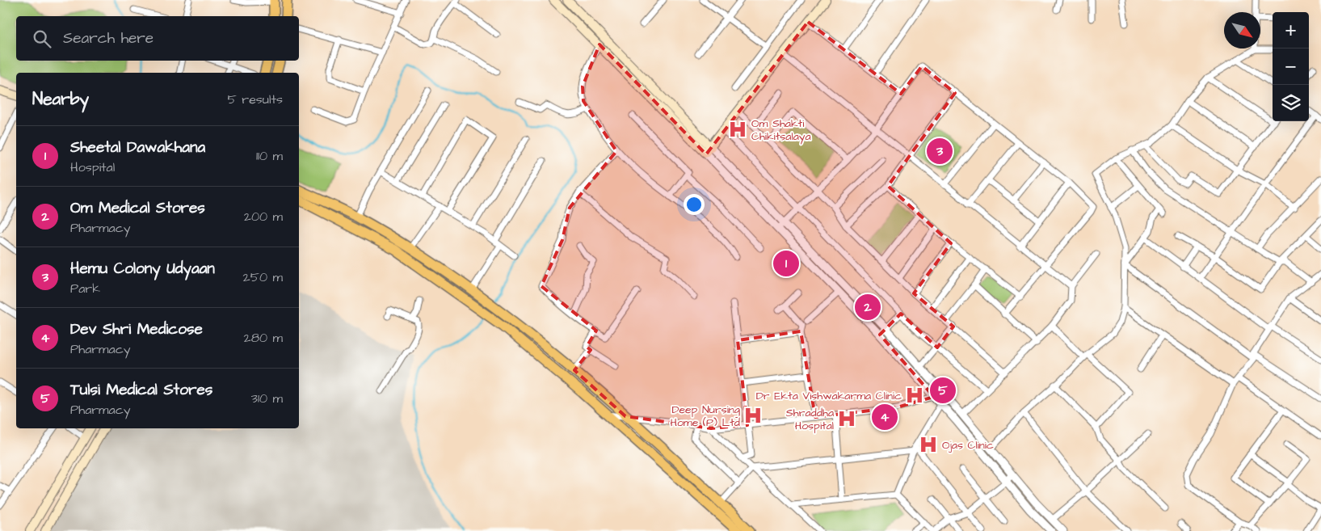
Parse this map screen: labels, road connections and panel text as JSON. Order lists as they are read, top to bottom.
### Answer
{
  "places": {
    "hospital": [
      "Om Shakti Chikitsalaya",
      "Dr Ekta Vishwakarma Clinic",
      "Deep Nursing Home (P) Ltd",
      "Shraddha Hospital",
      "Ojas Clinic"
    ]
  },
  "north": "bottom right",
  "page": {
    "map_buttons": ["+", "−"],
    "search": "Search here",
    "heading": ["Nearby", "5 results"],
    "list": [
      {
        "mark": "1",
        "name": "Sheetal Dawakhana",
        "note": "Hospital",
        "value": "110 m"
      },
      {
        "mark": "2",
        "name": "Om Medical Stores",
        "note": "Pharmacy",
        "value": "200 m"
      },
      {
        "mark": "3",
        "name": "Hemu Colony Udyaan",
        "note": "Park",
        "value": "250 m"
      },
      {
        "mark": "4",
        "name": "Dev Shri Medicose",
        "note": "Pharmacy",
        "value": "280 m"
      },
      {
        "mark": "5",
        "name": "Tulsi Medical Stores",
        "note": "Pharmacy",
        "value": "310 m"
      }
    ],
    "pins": [
      "3",
      "1",
      "2",
      "5",
      "4"
    ]
  }
}
